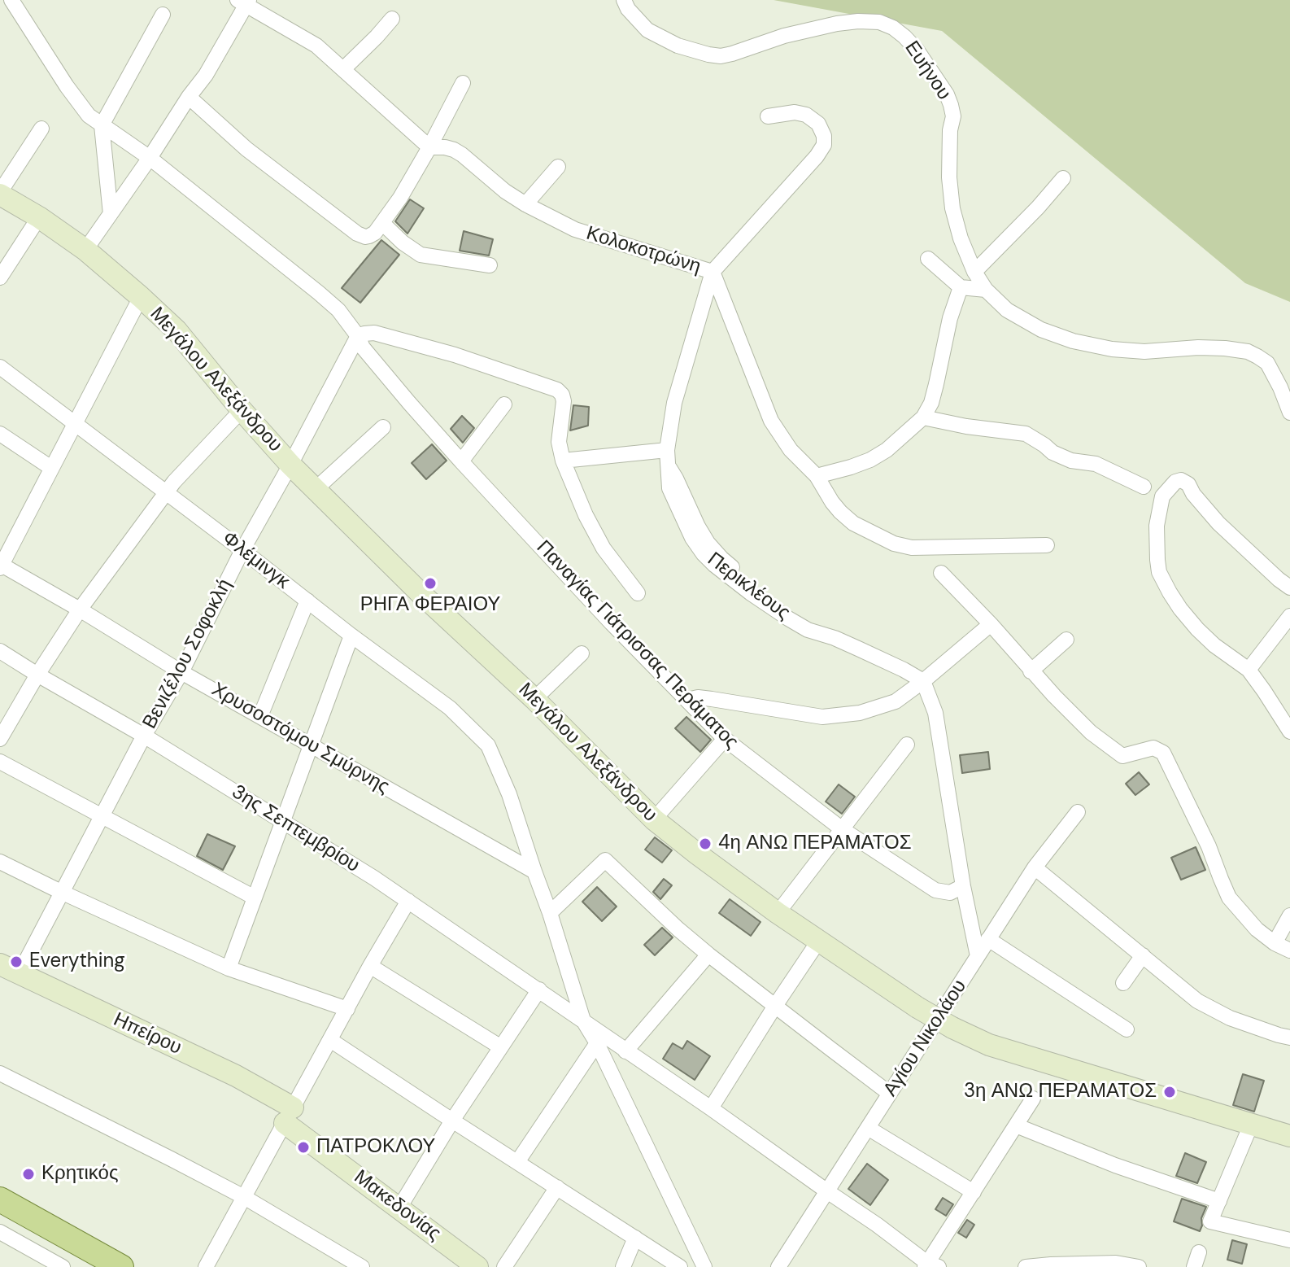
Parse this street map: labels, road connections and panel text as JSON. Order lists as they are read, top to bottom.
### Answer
{
  "streets": {
    "street": [
      "Ευήνου",
      "Κολοκοτρώνη",
      "Μεγάλου Αλεξάνδρου",
      "Φλέμινγκ",
      "Περικλέους",
      "Παναγίας Γιάτρισσας Περάματος",
      "Βενιζέλου Σοφοκλή",
      "Χρυσοστόμου Σμύρνης",
      "3ης Σεπτεμβρίου",
      "Ηπείρου",
      "Αγίου Νικολάου",
      "Μακεδονίας"
    ]
  },
  "crossings": [
    ["Κολοκοτρώνη", "Περικλέους"],
    ["Μεγάλου Αλεξάνδρου", "Βενιζέλου Σοφοκλή"],
    ["Φλέμινγκ", "Βενιζέλου Σοφοκλή"],
    ["Φλέμινγκ", "Χρυσοστόμου Σμύρνης"],
    ["Φλέμινγκ", "3ης Σεπτεμβρίου"],
    ["Παναγίας Γιάτρισσας Περάματος", "Βενιζέλου Σοφοκλή"],
    ["Βενιζέλου Σοφοκλή", "Χρυσοστόμου Σμύρνης"],
    ["Βενιζέλου Σοφοκλή", "3ης Σεπτεμβρίου"],
    ["Βενιζέλου Σοφοκλή", "Ηπείρου"],
    ["3ης Σεπτεμβρίου", "Αγίου Νικολάου"],
    ["Ηπείρου", "Μακεδονίας"]
  ],
  "places": [
    "ΡΗΓΑ ΦΕΡΑΙΟΥ",
    "4η ΑΝΩ ΠΕΡΑΜΑΤΟΣ",
    "Everything",
    "3η ΑΝΩ ΠΕΡΑΜΑΤΟΣ",
    "ΠΑΤΡΟΚΛΟΥ",
    "Κρητικός"
  ]
}
